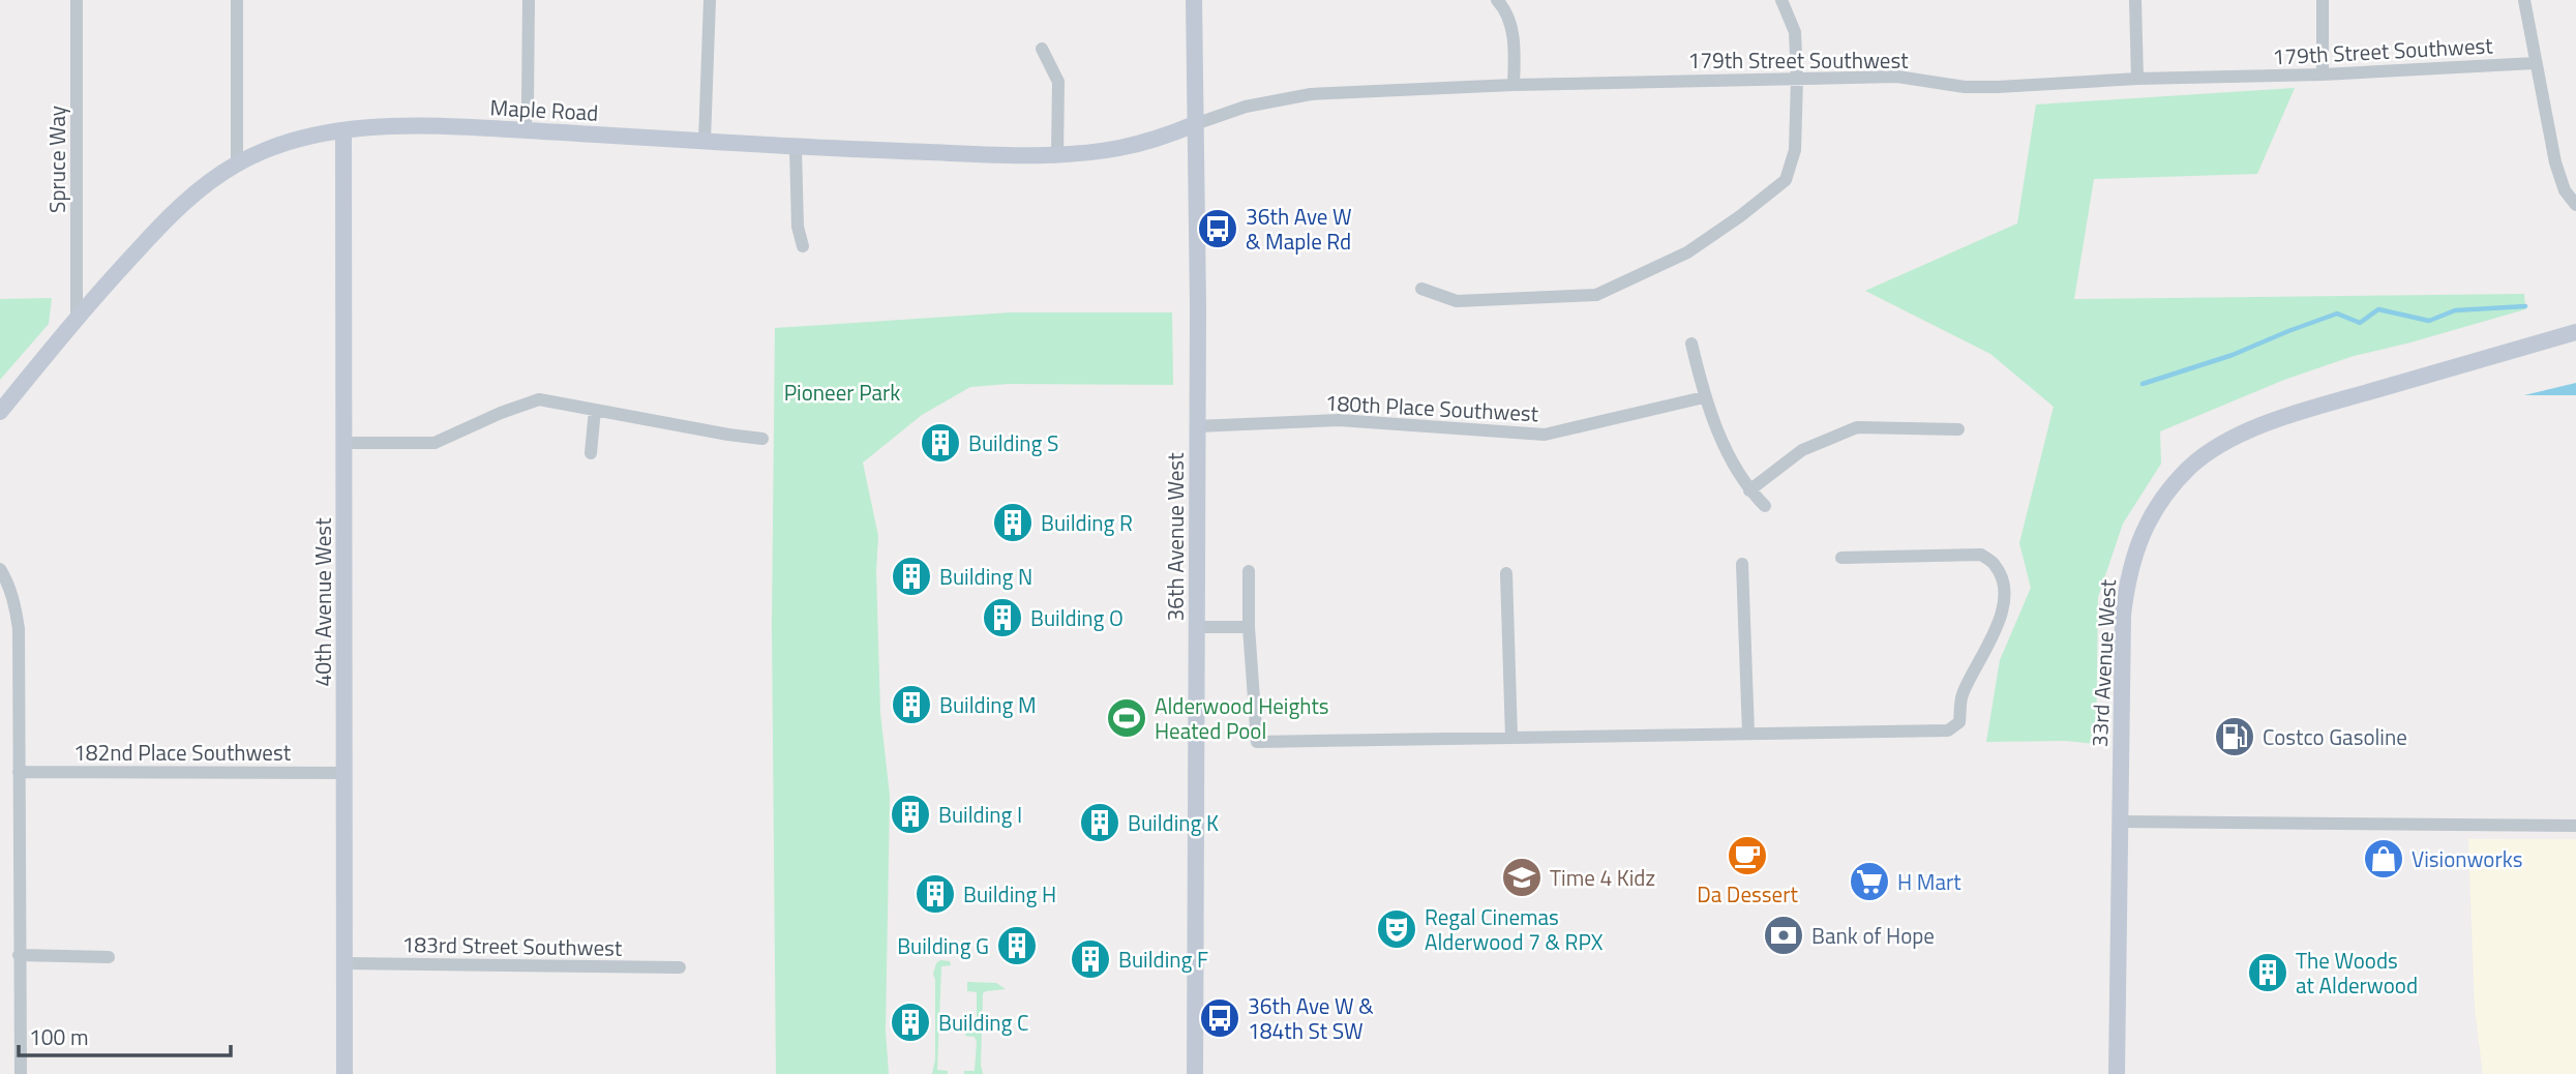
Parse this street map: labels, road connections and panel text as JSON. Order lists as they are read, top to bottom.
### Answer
{
  "streets": {
    "street": [
      "179th Street Southwest",
      "Maple Road",
      "Spruce Way",
      "180th Place Southwest",
      "36th Avenue West",
      "40th Avenue West",
      "33rd Avenue West",
      "182nd Place Southwest",
      "183rd Street Southwest"
    ]
  },
  "crossings": [
    ["179th Street Southwest", "Maple Road"],
    ["179th Street Southwest", "36th Avenue West"],
    ["Maple Road", "Spruce Way"],
    ["Maple Road", "36th Avenue West"],
    ["Maple Road", "40th Avenue West"],
    ["180th Place Southwest", "36th Avenue West"],
    ["40th Avenue West", "182nd Place Southwest"],
    ["40th Avenue West", "183rd Street Southwest"]
  ],
  "parks": ["Pioneer Park"],
  "places": {
    "bus stop": ["36th Ave W & Maple Rd", "36th Ave W & 184th St SW"],
    "building": [
      "Building S",
      "Building R",
      "Building N",
      "Building O",
      "Building M",
      "Building I",
      "Building K",
      "Building H",
      "Building G",
      "Building F",
      "The Woods at Alderwood",
      "Building C"
    ],
    "sports": ["Alderwood Heights Heated Pool"],
    "fuel station": ["Costco Gasoline"],
    "cafe": ["Da Dessert"],
    "shop": ["Visionworks"],
    "school or university": ["Time 4 Kidz"],
    "supermarket": ["H Mart"],
    "theatre": ["Regal Cinemas Alderwood 7 & RPX"],
    "bank": ["Bank of Hope"]
  },
  "scale_bar": "100 m"
}
